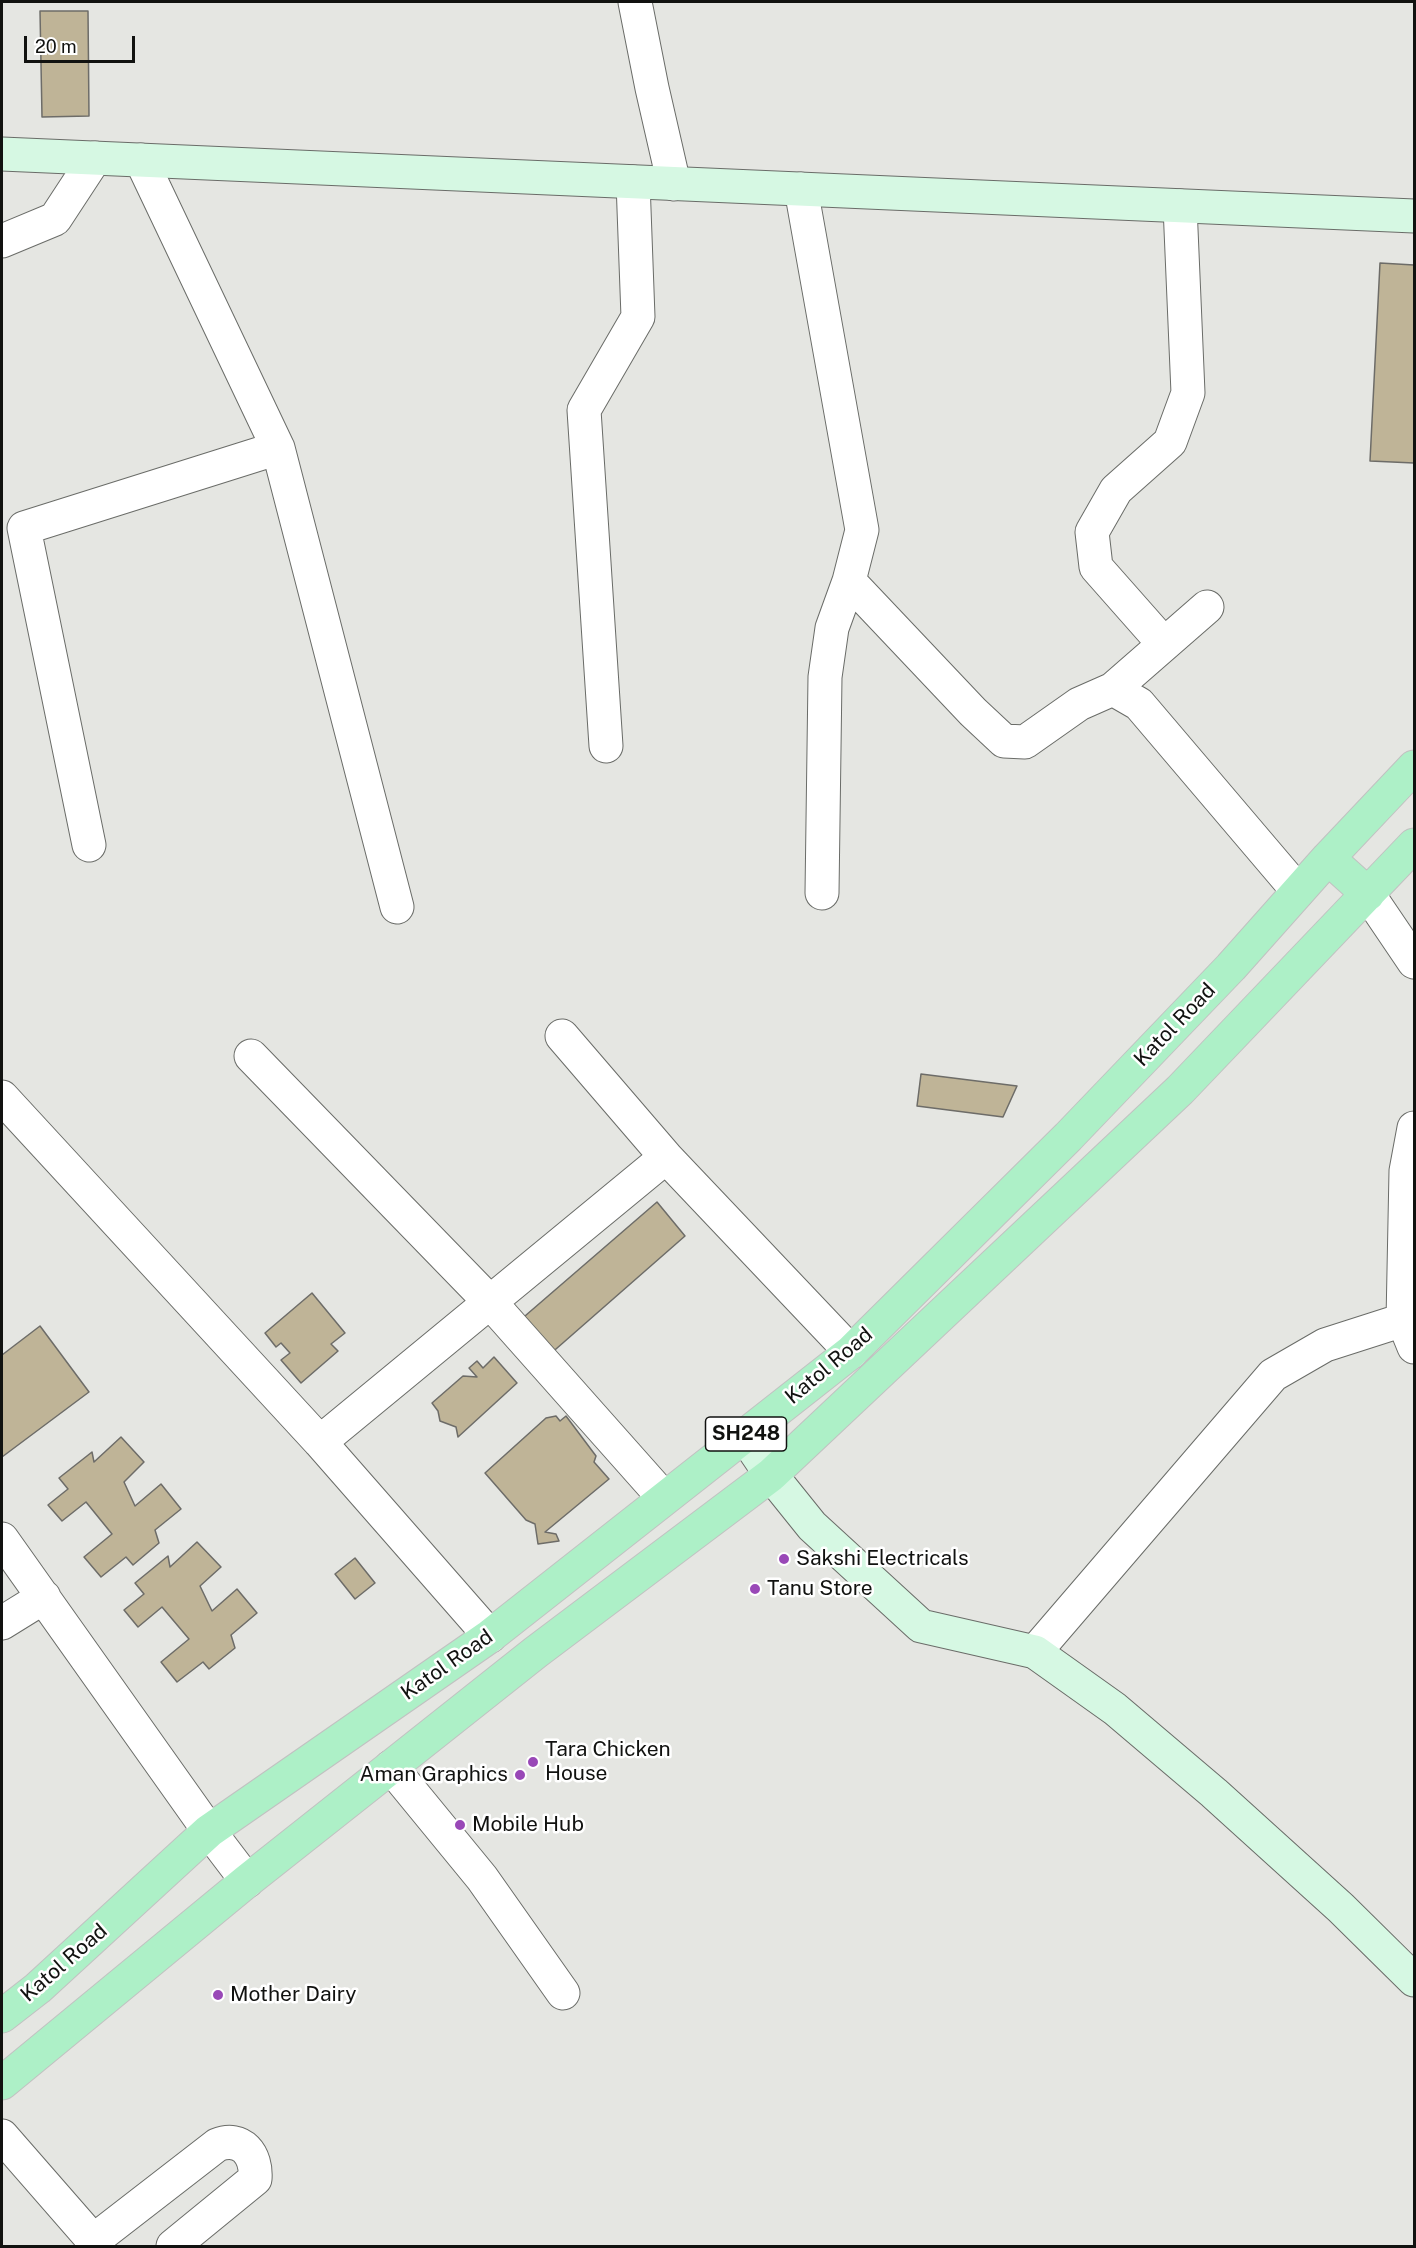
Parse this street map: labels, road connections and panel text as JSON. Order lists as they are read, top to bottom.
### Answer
{
  "streets": {
    "main road": ["Katol Road", "SH248"]
  },
  "places": [
    "Sakshi Electricals",
    "Tanu Store",
    "Tara Chicken House",
    "Aman Graphics",
    "Mobile Hub",
    "Mother Dairy"
  ],
  "scale_bar": "20 m"
}
